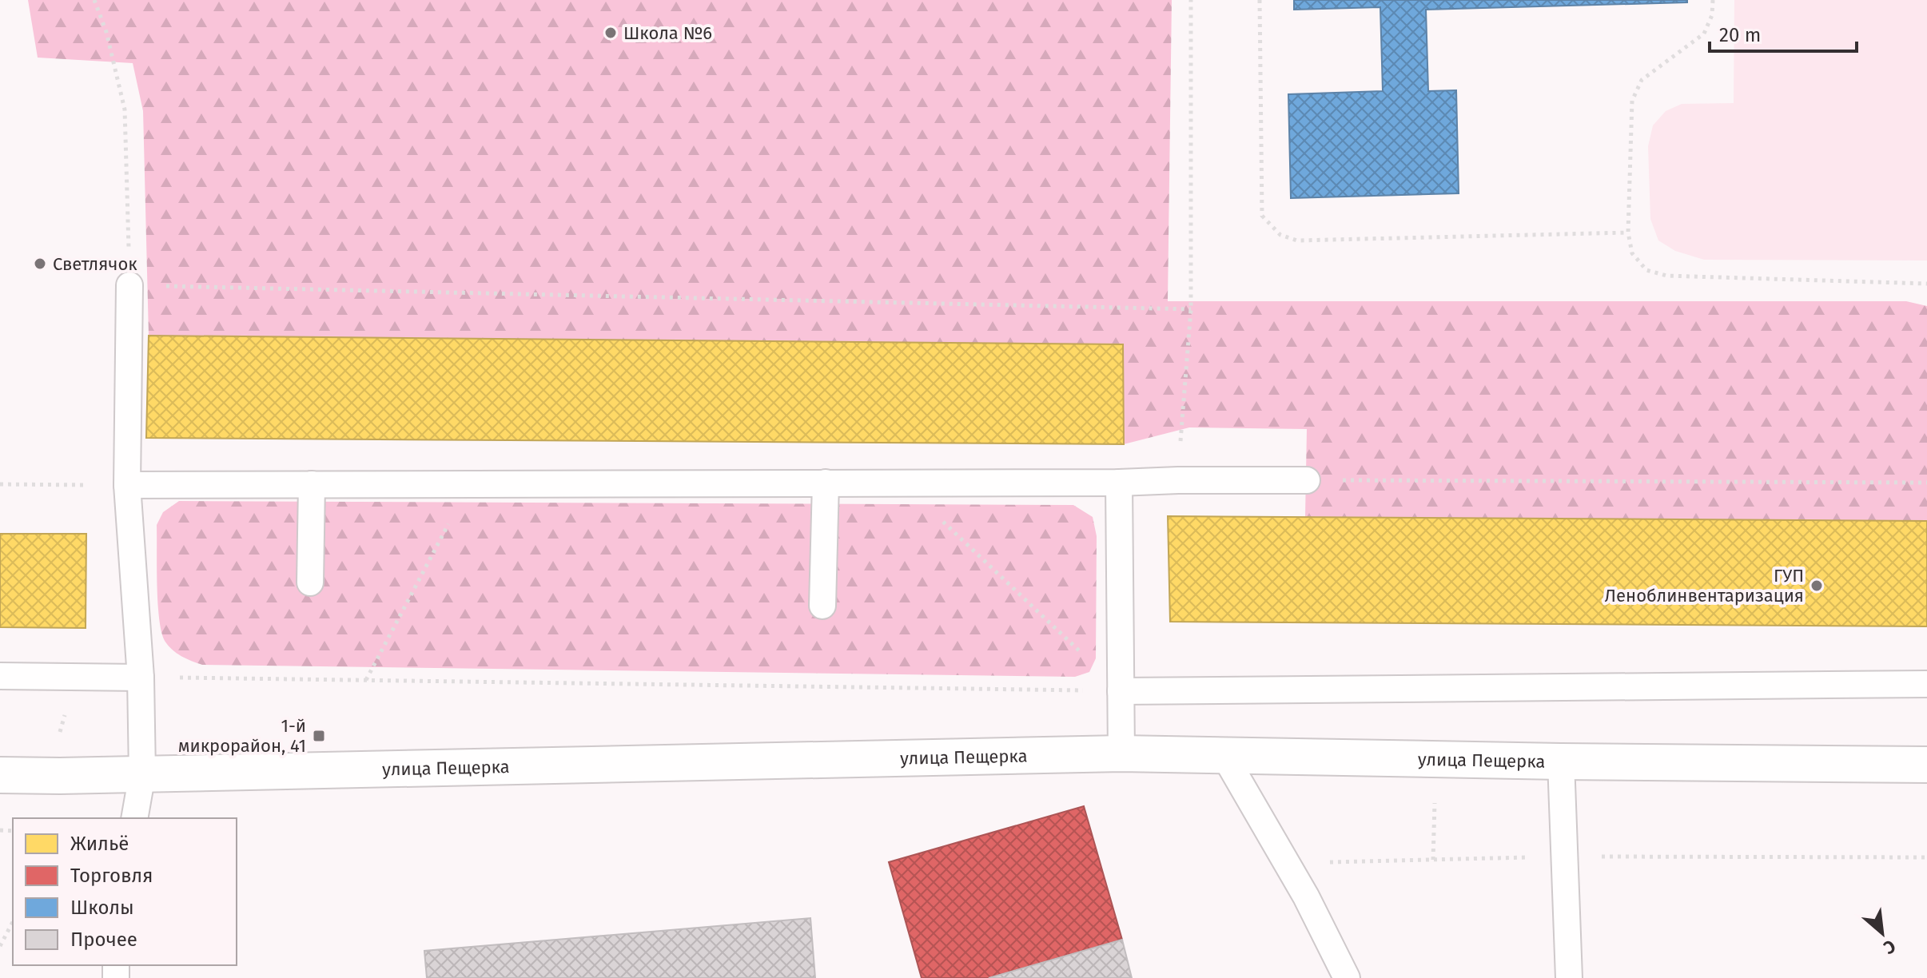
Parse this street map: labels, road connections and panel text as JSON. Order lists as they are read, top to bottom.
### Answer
{
  "streets": {
    "street": ["улица Пещерка"]
  },
  "places": {
    "other": ["Школа №6", "Светлячок", "ГУП Леноблинвентаризация"],
    "transit": ["1-й микрорайон, 41"]
  },
  "legend": [
    "Жильё",
    "Торговля",
    "Школы",
    "Прочее"
  ],
  "scale_bar": "20 m",
  "north": "bottom right"
}
